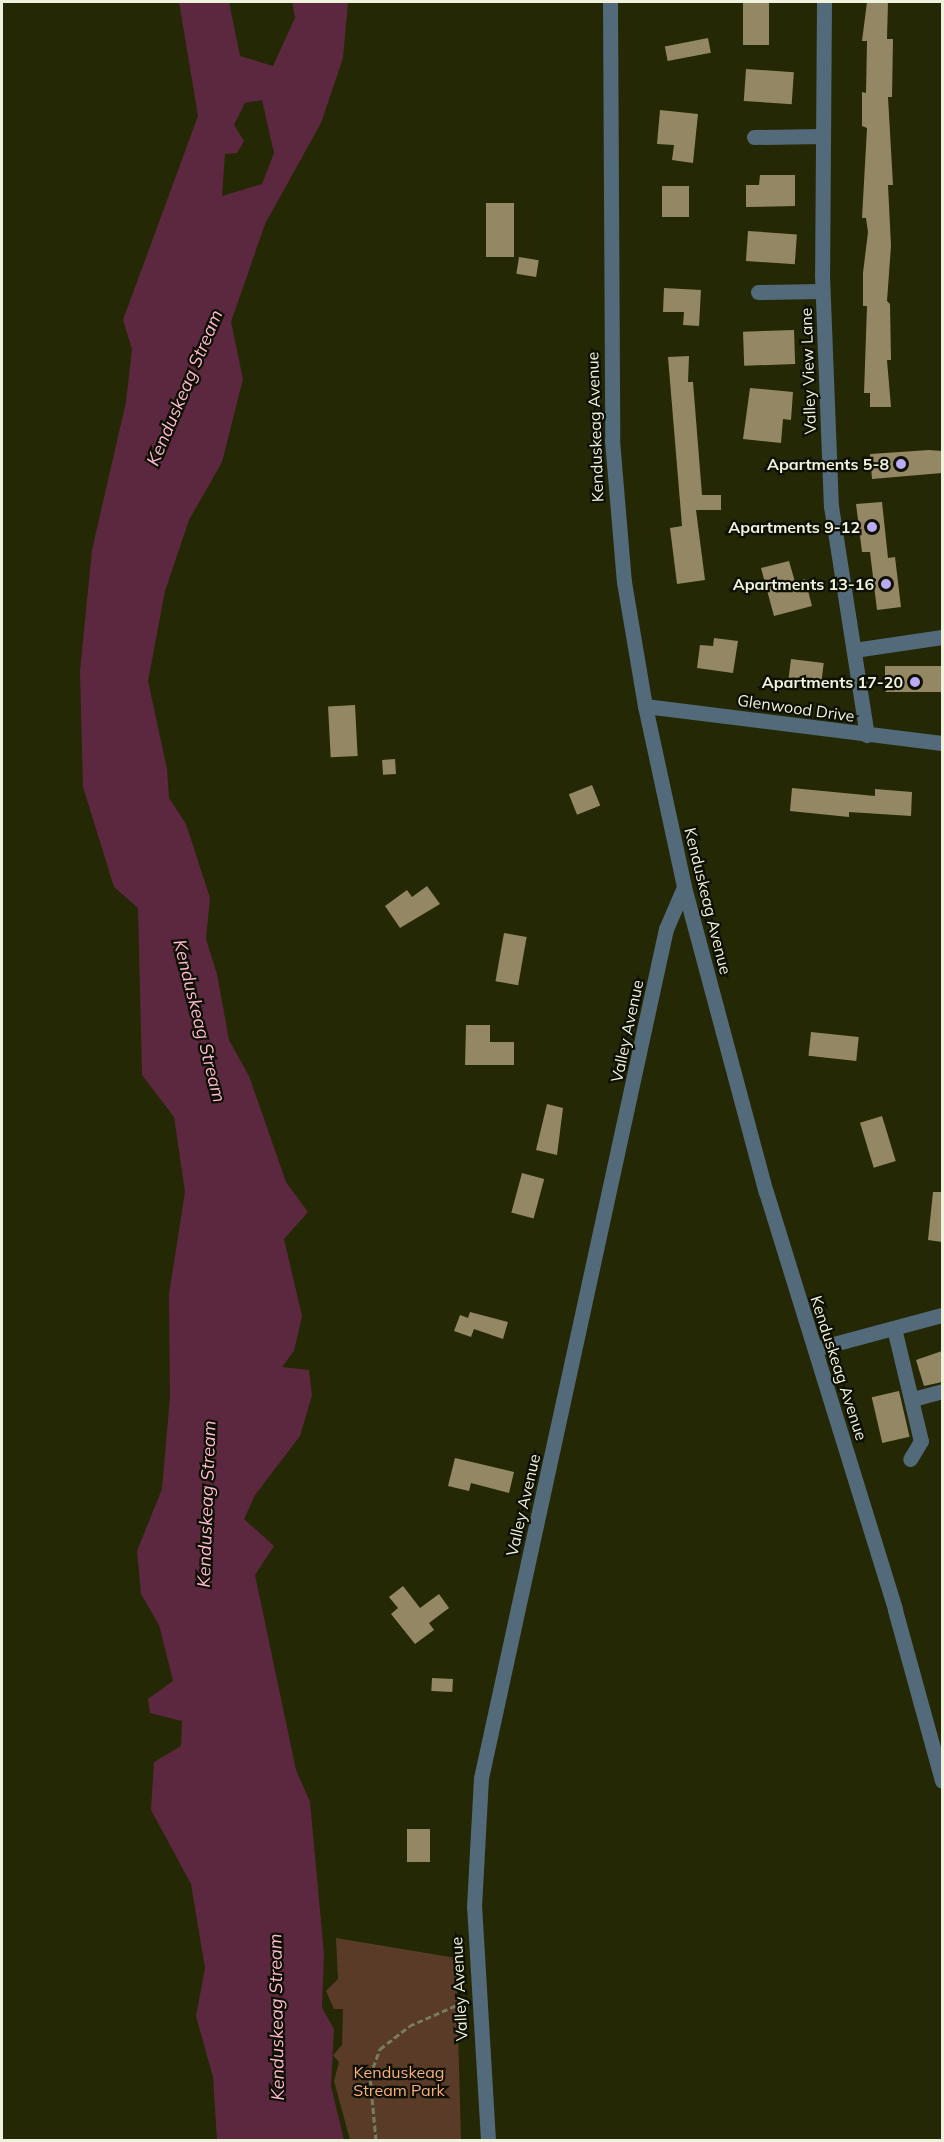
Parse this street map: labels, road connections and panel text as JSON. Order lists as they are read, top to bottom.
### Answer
{
  "streets": {
    "street": [
      "Valley View Lane",
      "Kenduskeag Avenue",
      "Glenwood Drive",
      "Valley Avenue"
    ]
  },
  "crossings": [
    ["Valley View Lane", "Glenwood Drive"],
    ["Kenduskeag Avenue", "Glenwood Drive"],
    ["Kenduskeag Avenue", "Valley Avenue"]
  ],
  "water": ["Kenduskeag Stream"],
  "parks": ["Kenduskeag Stream Park"],
  "places": [
    "Apartments 5-8",
    "Apartments 9-12",
    "Apartments 13-16",
    "Apartments 17-20"
  ]
}
